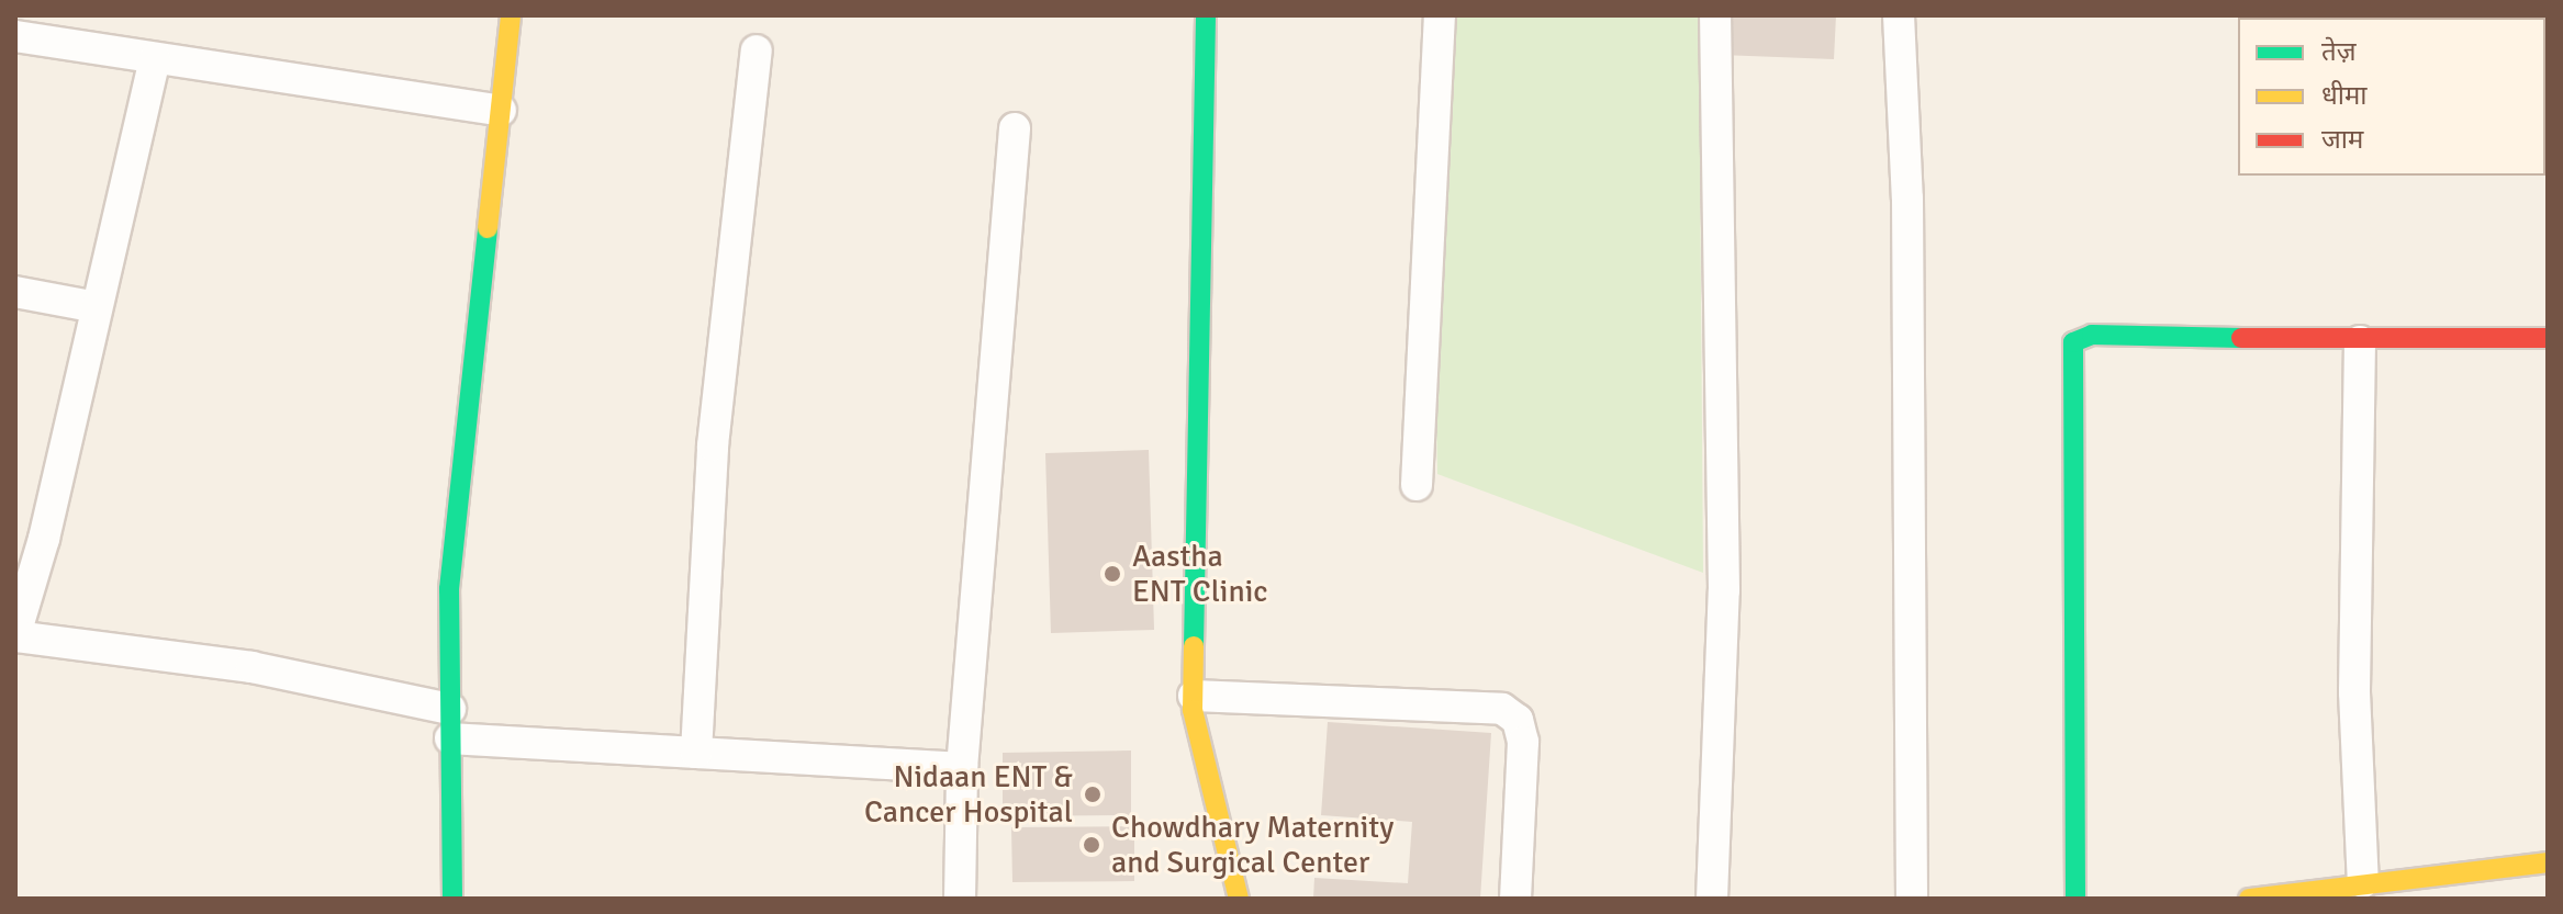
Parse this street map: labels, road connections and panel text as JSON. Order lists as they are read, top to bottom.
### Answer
{
  "places": ["Aastha ENT Clinic", "Nidaan ENT & Cancer Hospital", "Chowdhary Maternity and Surgical Center"],
  "legend": ["तेज़", "धीमा", "जाम"]
}
